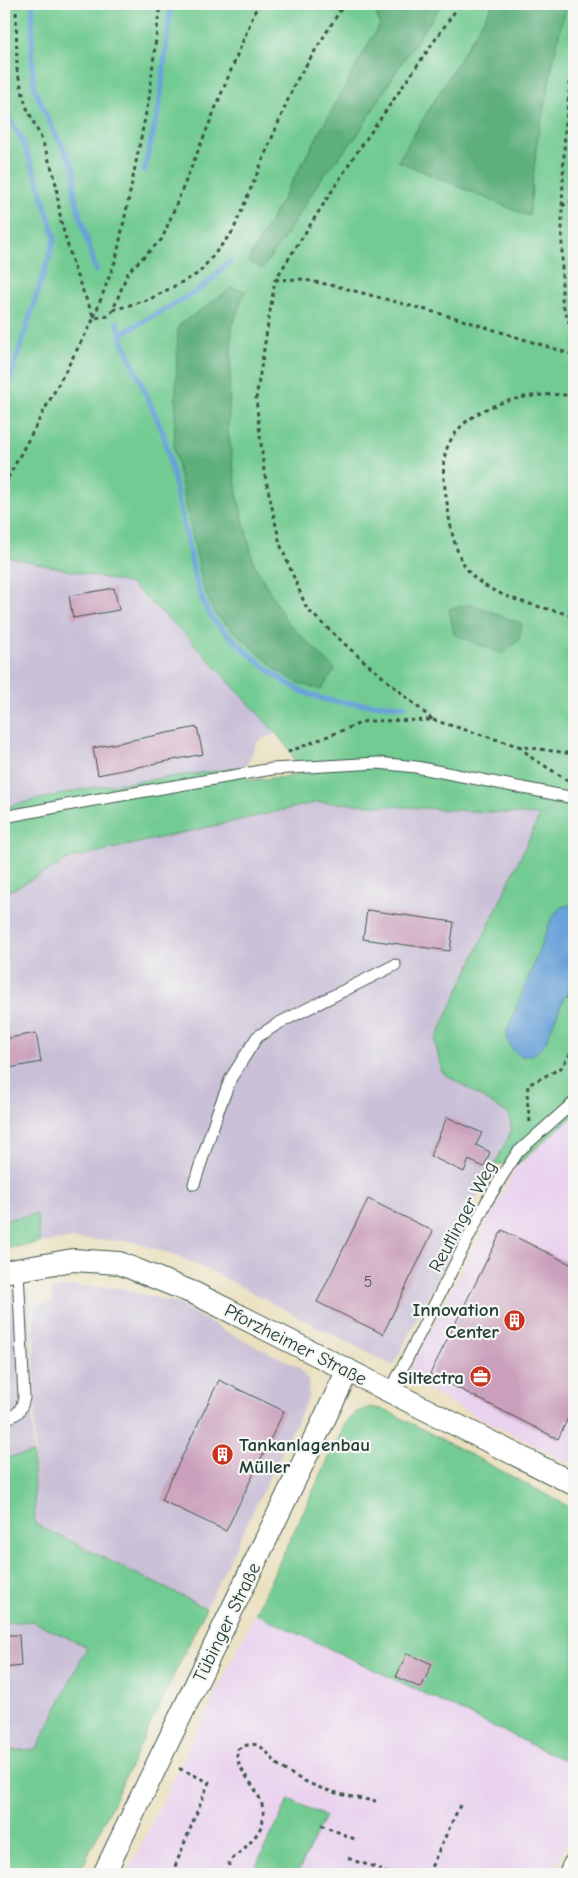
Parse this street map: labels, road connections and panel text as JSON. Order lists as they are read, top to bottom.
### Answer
{
  "streets": {
    "street": ["Pforzheimer Straße", "Tübinger Straße"],
    "lane": ["Reutlinger Weg"]
  },
  "crossings": [
    ["Reutlinger Weg", "Pforzheimer Straße"],
    ["Pforzheimer Straße", "Tübinger Straße"]
  ],
  "places": {
    "building": ["Innovation Center", "Tankanlagenbau Müller"],
    "office": ["Siltectra"]
  },
  "house_numbers": ["5"]
}
